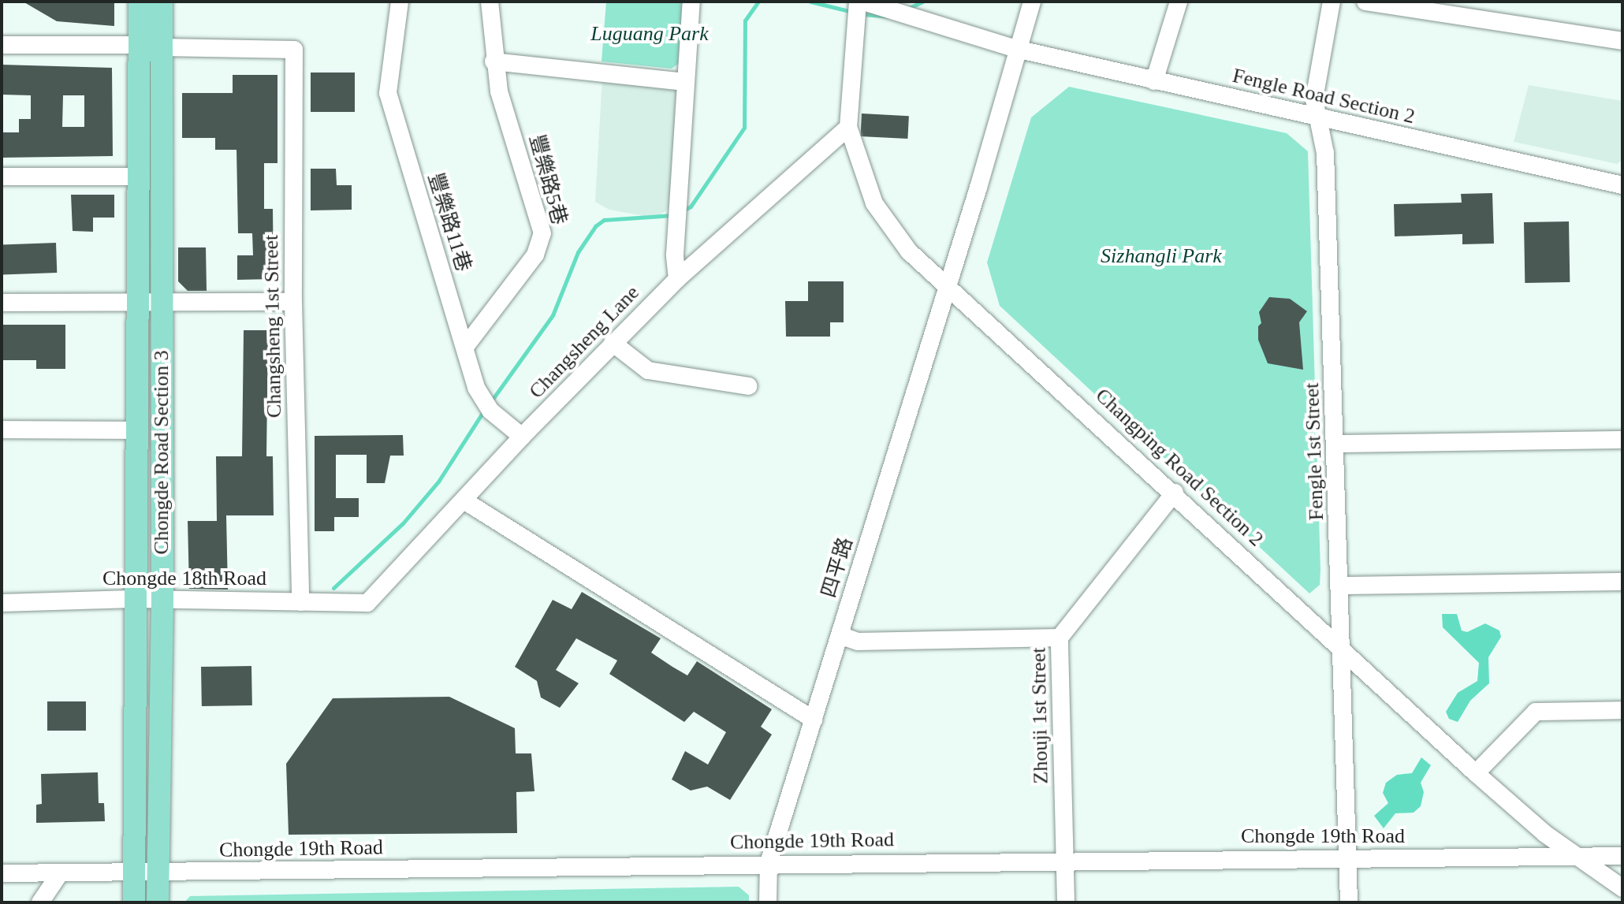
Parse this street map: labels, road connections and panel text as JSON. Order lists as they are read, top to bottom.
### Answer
{
  "streets": {
    "main road": ["Chongde Road Section 3"],
    "street": [
      "Fengle Road Section 2",
      "豐樂路5巷",
      "豐樂路11巷",
      "Changsheng 1st Street",
      "Changsheng Lane",
      "Fengle 1st Street",
      "Changping Road Section 2",
      "四平路",
      "Chongde 18th Road",
      "Zhouji 1st Street",
      "Chongde 19th Road"
    ]
  },
  "crossings": [
    ["Fengle Road Section 2", "Fengle 1st Street"],
    ["Fengle Road Section 2", "四平路"],
    ["豐樂路5巷", "豐樂路11巷"],
    ["豐樂路11巷", "Changsheng Lane"],
    ["Changsheng 1st Street", "Chongde Road Section 3"],
    ["Changsheng 1st Street", "Chongde 18th Road"],
    ["Changsheng Lane", "Changping Road Section 2"],
    ["Changsheng Lane", "Chongde 18th Road"],
    ["Fengle 1st Street", "Changping Road Section 2"],
    ["Fengle 1st Street", "Chongde 19th Road"],
    ["Chongde Road Section 3", "Chongde 18th Road"],
    ["Chongde Road Section 3", "Chongde 19th Road"],
    ["Changping Road Section 2", "四平路"],
    ["Changping Road Section 2", "Zhouji 1st Street"],
    ["Changping Road Section 2", "Chongde 19th Road"],
    ["四平路", "Chongde 19th Road"],
    ["Zhouji 1st Street", "Chongde 19th Road"]
  ],
  "parks": ["Luguang Park", "Sizhangli Park"]
}
